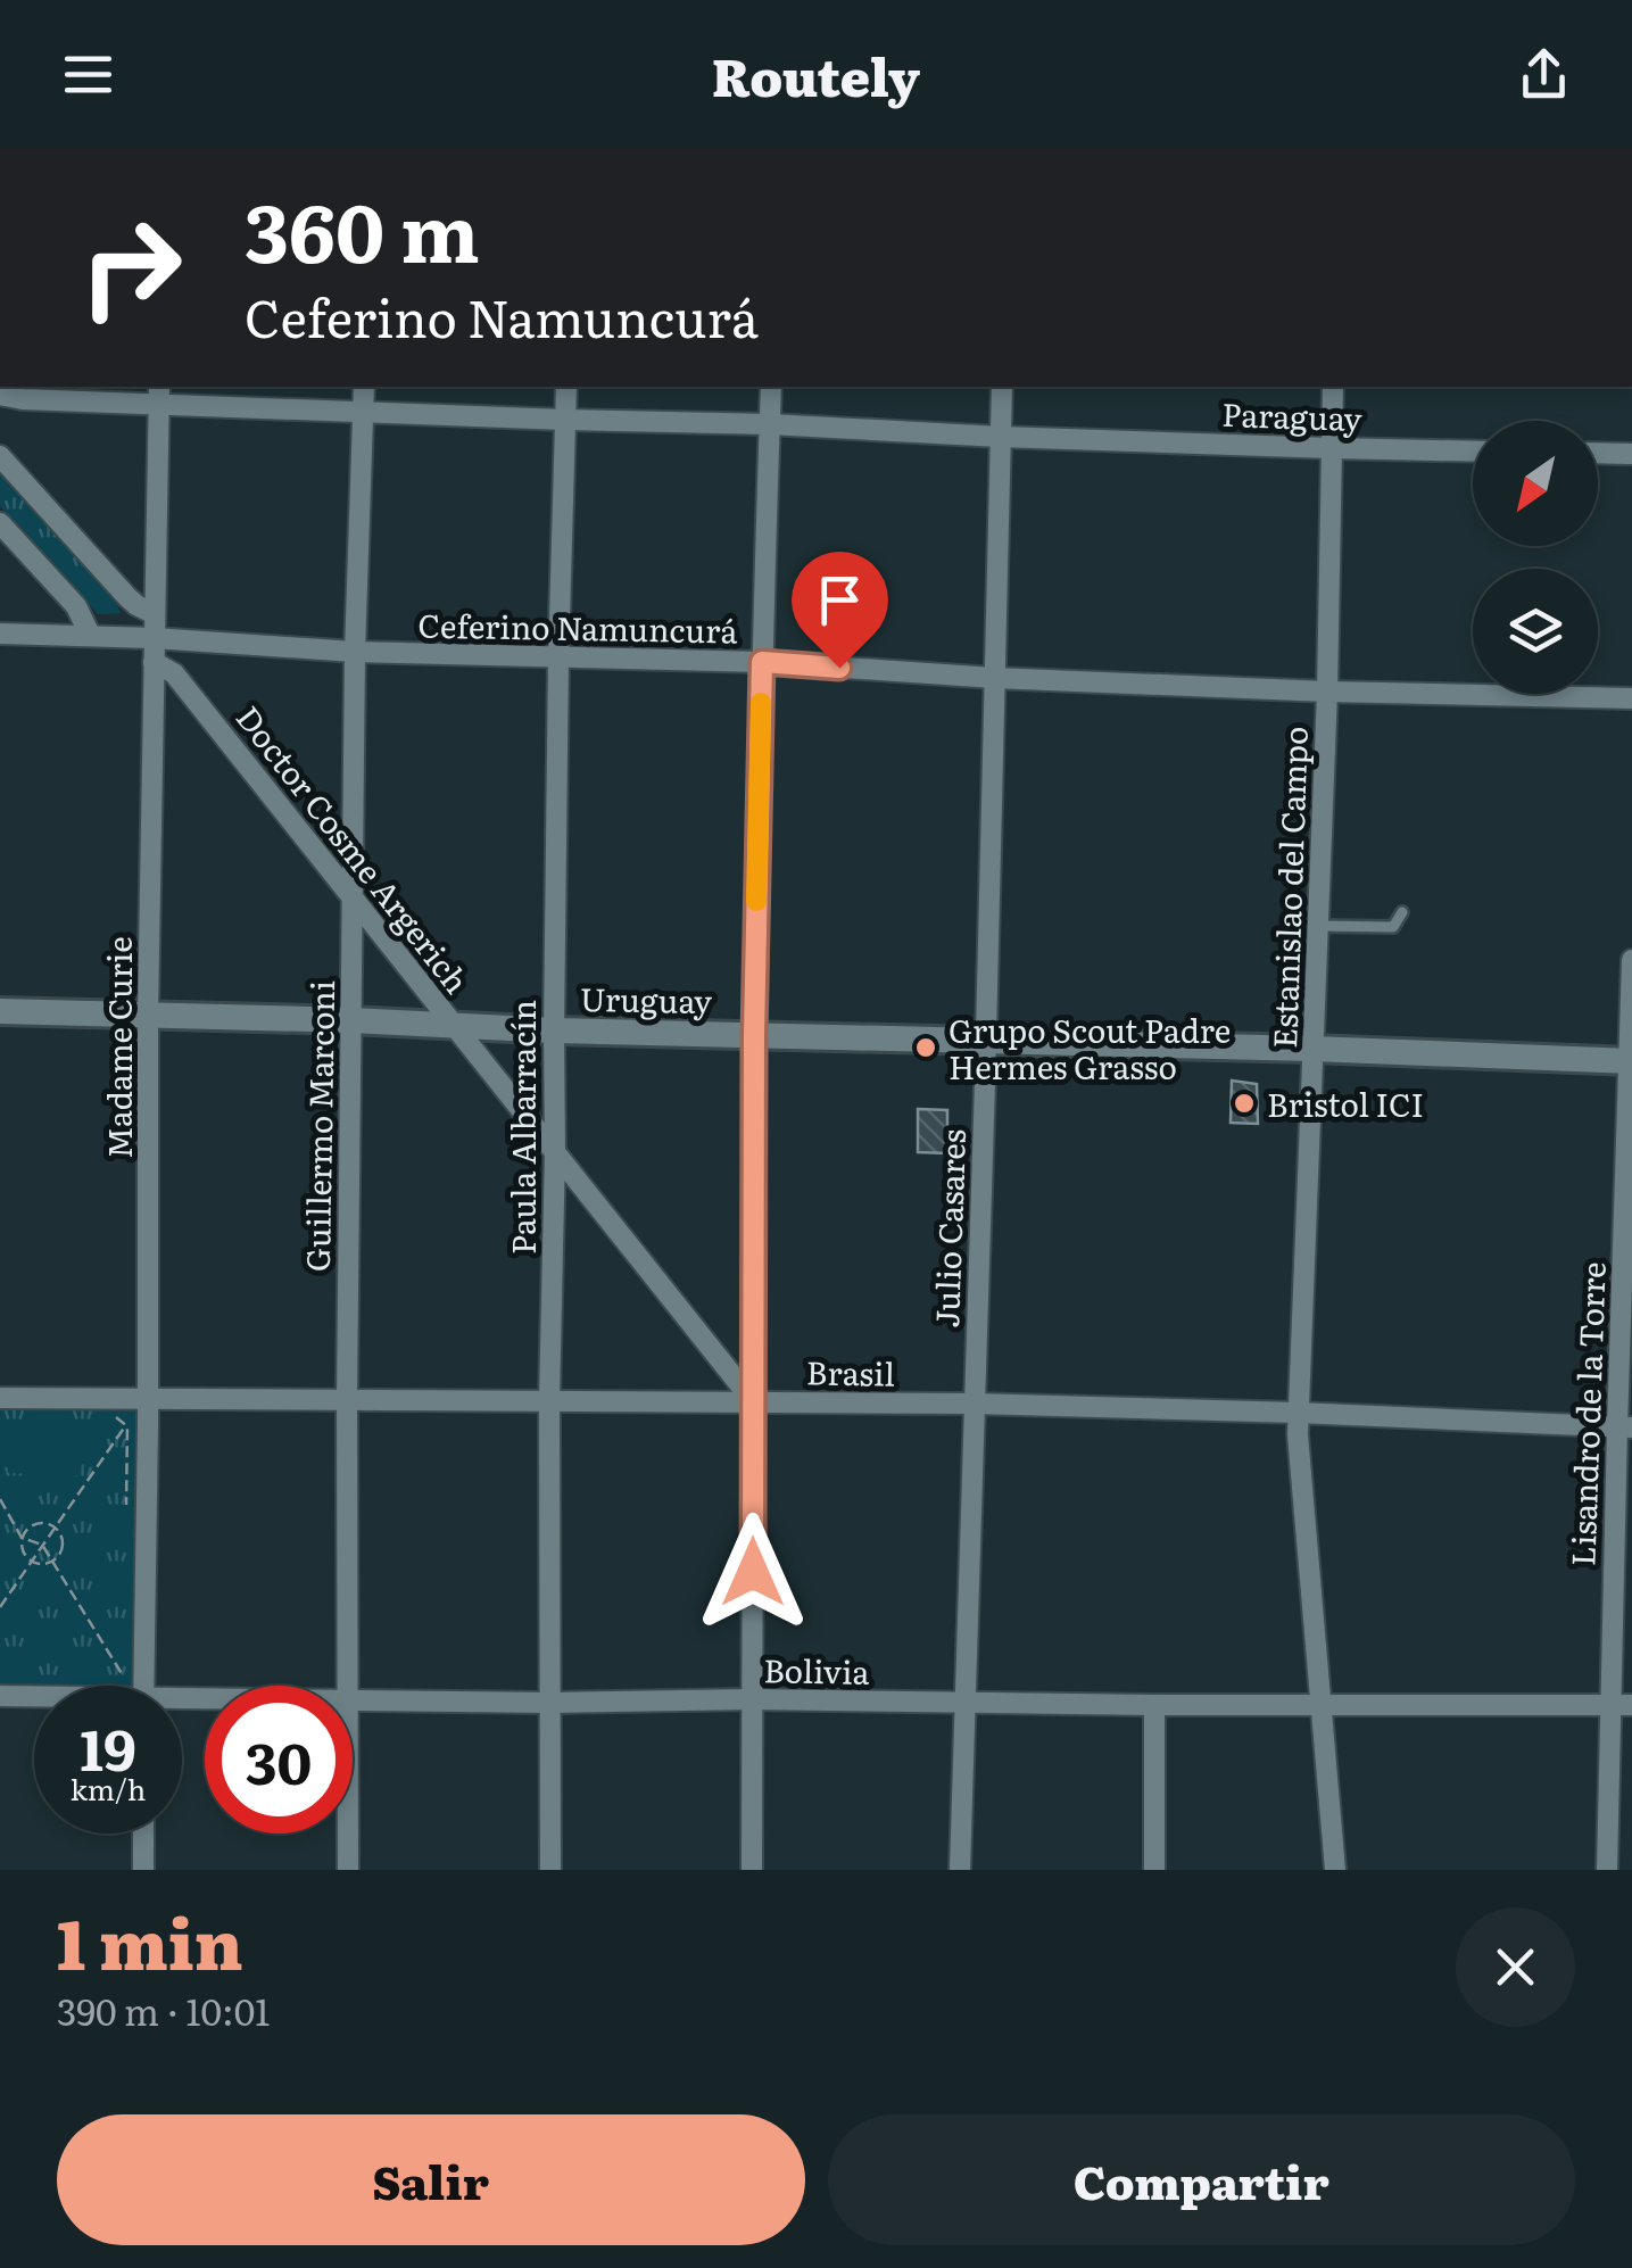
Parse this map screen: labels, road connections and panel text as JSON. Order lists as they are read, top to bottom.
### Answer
{
  "streets": {
    "street": [
      "Paraguay",
      "Ceferino Namuncurá",
      "Doctor Cosme Argerich",
      "Estanislao del Campo",
      "Uruguay",
      "Madame Curie",
      "Guillermo Marconi",
      "Paula Albarracín",
      "Julio Casares",
      "Brasil",
      "Lisandro de la Torre",
      "Bolivia"
    ]
  },
  "crossings": [
    ["Paraguay", "Estanislao del Campo"],
    ["Paraguay", "Madame Curie"],
    ["Paraguay", "Guillermo Marconi"],
    ["Paraguay", "Paula Albarracín"],
    ["Paraguay", "Julio Casares"],
    ["Ceferino Namuncurá", "Estanislao del Campo"],
    ["Ceferino Namuncurá", "Madame Curie"],
    ["Ceferino Namuncurá", "Guillermo Marconi"],
    ["Ceferino Namuncurá", "Paula Albarracín"],
    ["Ceferino Namuncurá", "Julio Casares"],
    ["Doctor Cosme Argerich", "Uruguay"],
    ["Doctor Cosme Argerich", "Madame Curie"],
    ["Doctor Cosme Argerich", "Guillermo Marconi"],
    ["Doctor Cosme Argerich", "Paula Albarracín"],
    ["Doctor Cosme Argerich", "Brasil"],
    ["Estanislao del Campo", "Uruguay"],
    ["Estanislao del Campo", "Brasil"],
    ["Estanislao del Campo", "Bolivia"],
    ["Uruguay", "Madame Curie"],
    ["Uruguay", "Guillermo Marconi"],
    ["Uruguay", "Paula Albarracín"],
    ["Uruguay", "Julio Casares"],
    ["Uruguay", "Lisandro de la Torre"],
    ["Madame Curie", "Brasil"],
    ["Guillermo Marconi", "Brasil"],
    ["Paula Albarracín", "Brasil"],
    ["Paula Albarracín", "Bolivia"],
    ["Julio Casares", "Brasil"],
    ["Julio Casares", "Bolivia"],
    ["Brasil", "Lisandro de la Torre"],
    ["Lisandro de la Torre", "Bolivia"]
  ],
  "places": ["Grupo Scout Padre Hermes Grasso", "Bristol ICI"],
  "north": "bottom left",
  "page": {
    "header": "Routely",
    "turn": ["360 m", "Ceferino Namuncurá"],
    "speed": "19 km/h",
    "limit": "30",
    "heading": ["1 min", "390 m · 10:01"],
    "buttons": ["Salir", "Compartir"]
  }
}
